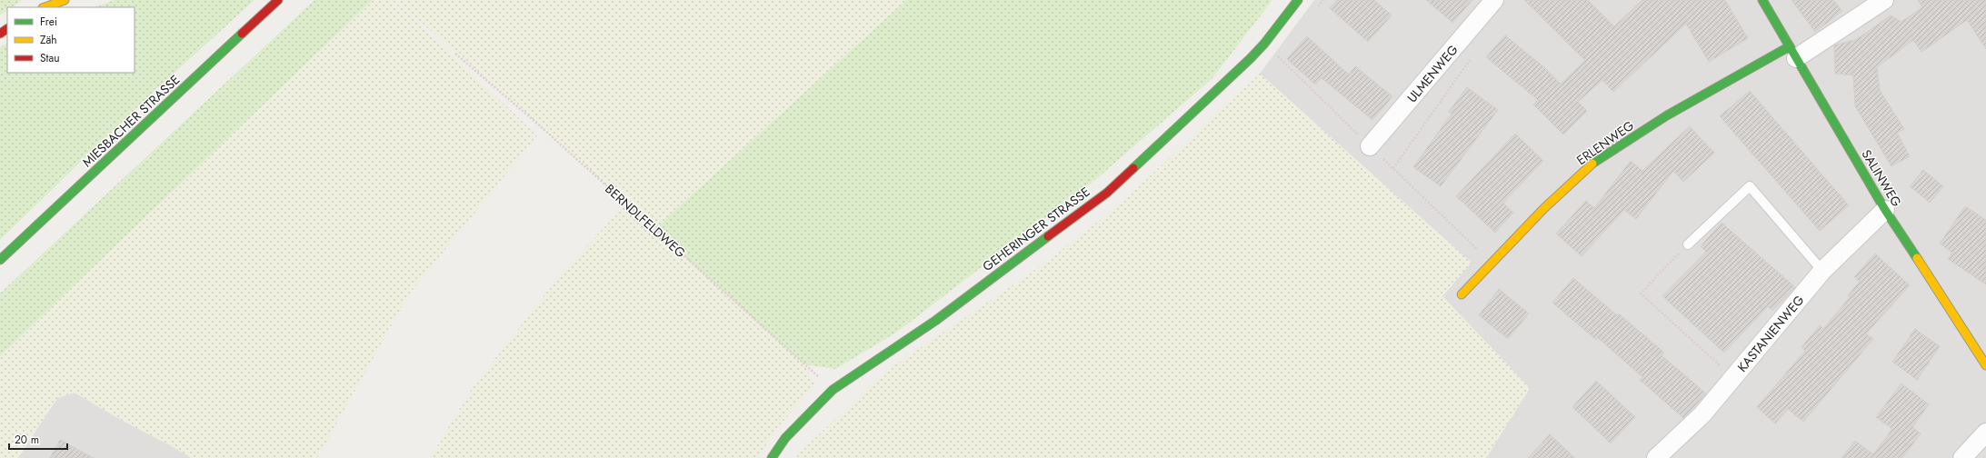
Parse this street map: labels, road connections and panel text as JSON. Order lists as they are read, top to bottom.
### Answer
{
  "streets": {
    "street": [
      "ULMENWEG",
      "MIESBACHER STRASSE",
      "ERLENWEG",
      "SALINWEG",
      "GEHERINGER STRASSE",
      "KASTANIENWEG"
    ],
    "path": ["BERNDLFELDWEG"]
  },
  "crossings": [
    ["ERLENWEG", "SALINWEG"],
    ["SALINWEG", "KASTANIENWEG"],
    ["BERNDLFELDWEG", "GEHERINGER STRASSE"]
  ],
  "legend": ["Frei", "Zäh", "Stau"],
  "scale_bar": "20 m"
}
